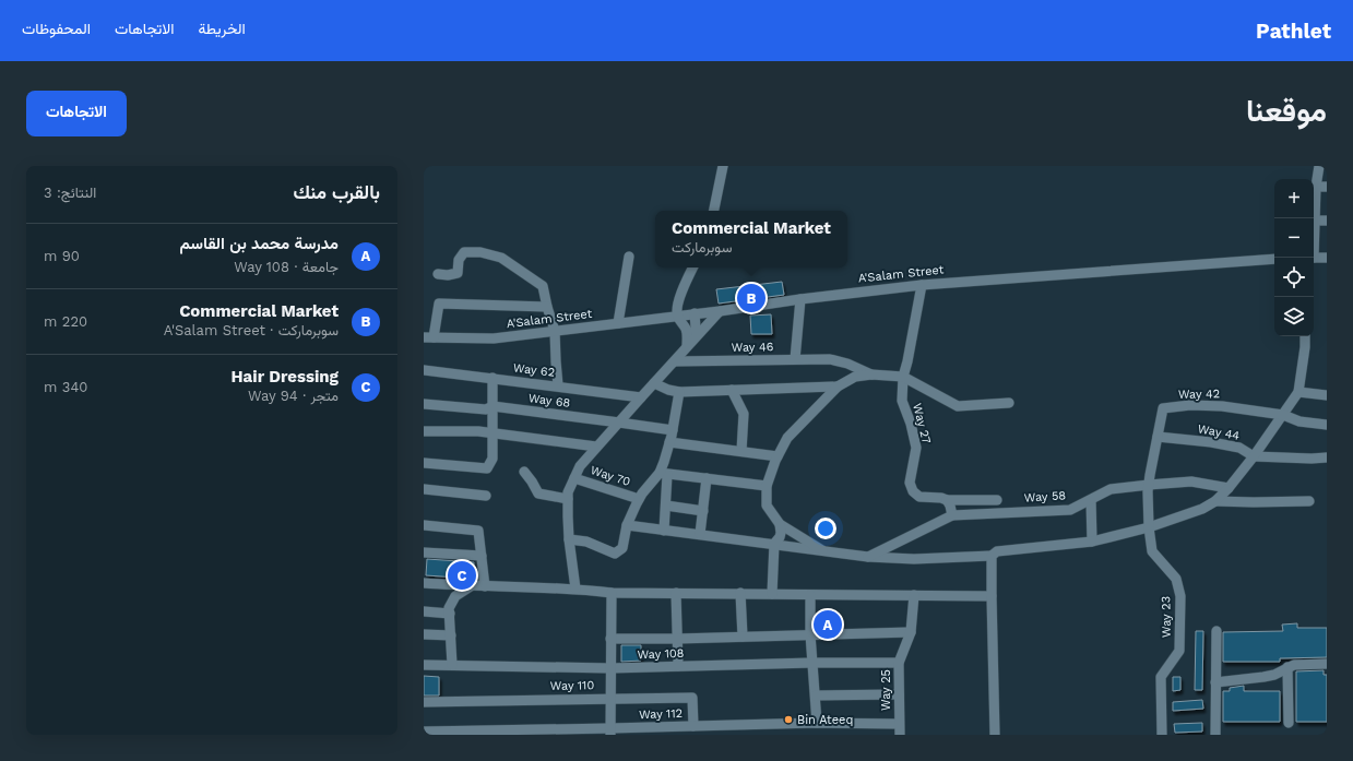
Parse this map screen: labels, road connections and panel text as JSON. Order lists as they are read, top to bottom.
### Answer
{
  "streets": {
    "street": [
      "A'Salam Street",
      "Way 46",
      "Way 62",
      "Way 42",
      "Way 68",
      "Way 27",
      "Way 44",
      "Way 70",
      "Way 58",
      "Way 23",
      "Way 108",
      "Way 110",
      "Way 25",
      "Way 112"
    ]
  },
  "crossings": [
    ["A'Salam Street", "Way 27"],
    ["Way 42", "Way 44"],
    ["Way 42", "Way 58"],
    ["Way 42", "Way 23"],
    ["Way 108", "Way 25"],
    ["Way 110", "Way 112"],
    ["Way 25", "Way 112"]
  ],
  "places": ["Bin Ateeq"],
  "page": {
    "header": "Pathlet",
    "nav": ["الخريطة", "الاتجاهات", "المحفوظات"],
    "title": "موقعنا",
    "buttons": "الاتجاهات",
    "heading": ["بالقرب منك", "النتائج: 3"],
    "map_buttons": ["+", "−"],
    "popup": ["Commercial Market", "سوبرماركت"],
    "list": [
      {
        "mark": "A",
        "name": "مدرسة محمد بن القاسم",
        "note": "جامعة · Way 108",
        "value": "90 m"
      },
      {
        "mark": "B",
        "name": "Commercial Market",
        "note": "سوبرماركت · A'Salam Street",
        "value": "220 m"
      },
      {
        "mark": "C",
        "name": "Hair Dressing",
        "note": "متجر · Way 94",
        "value": "340 m"
      }
    ],
    "pins": ["B", "C", "A"]
  }
}
